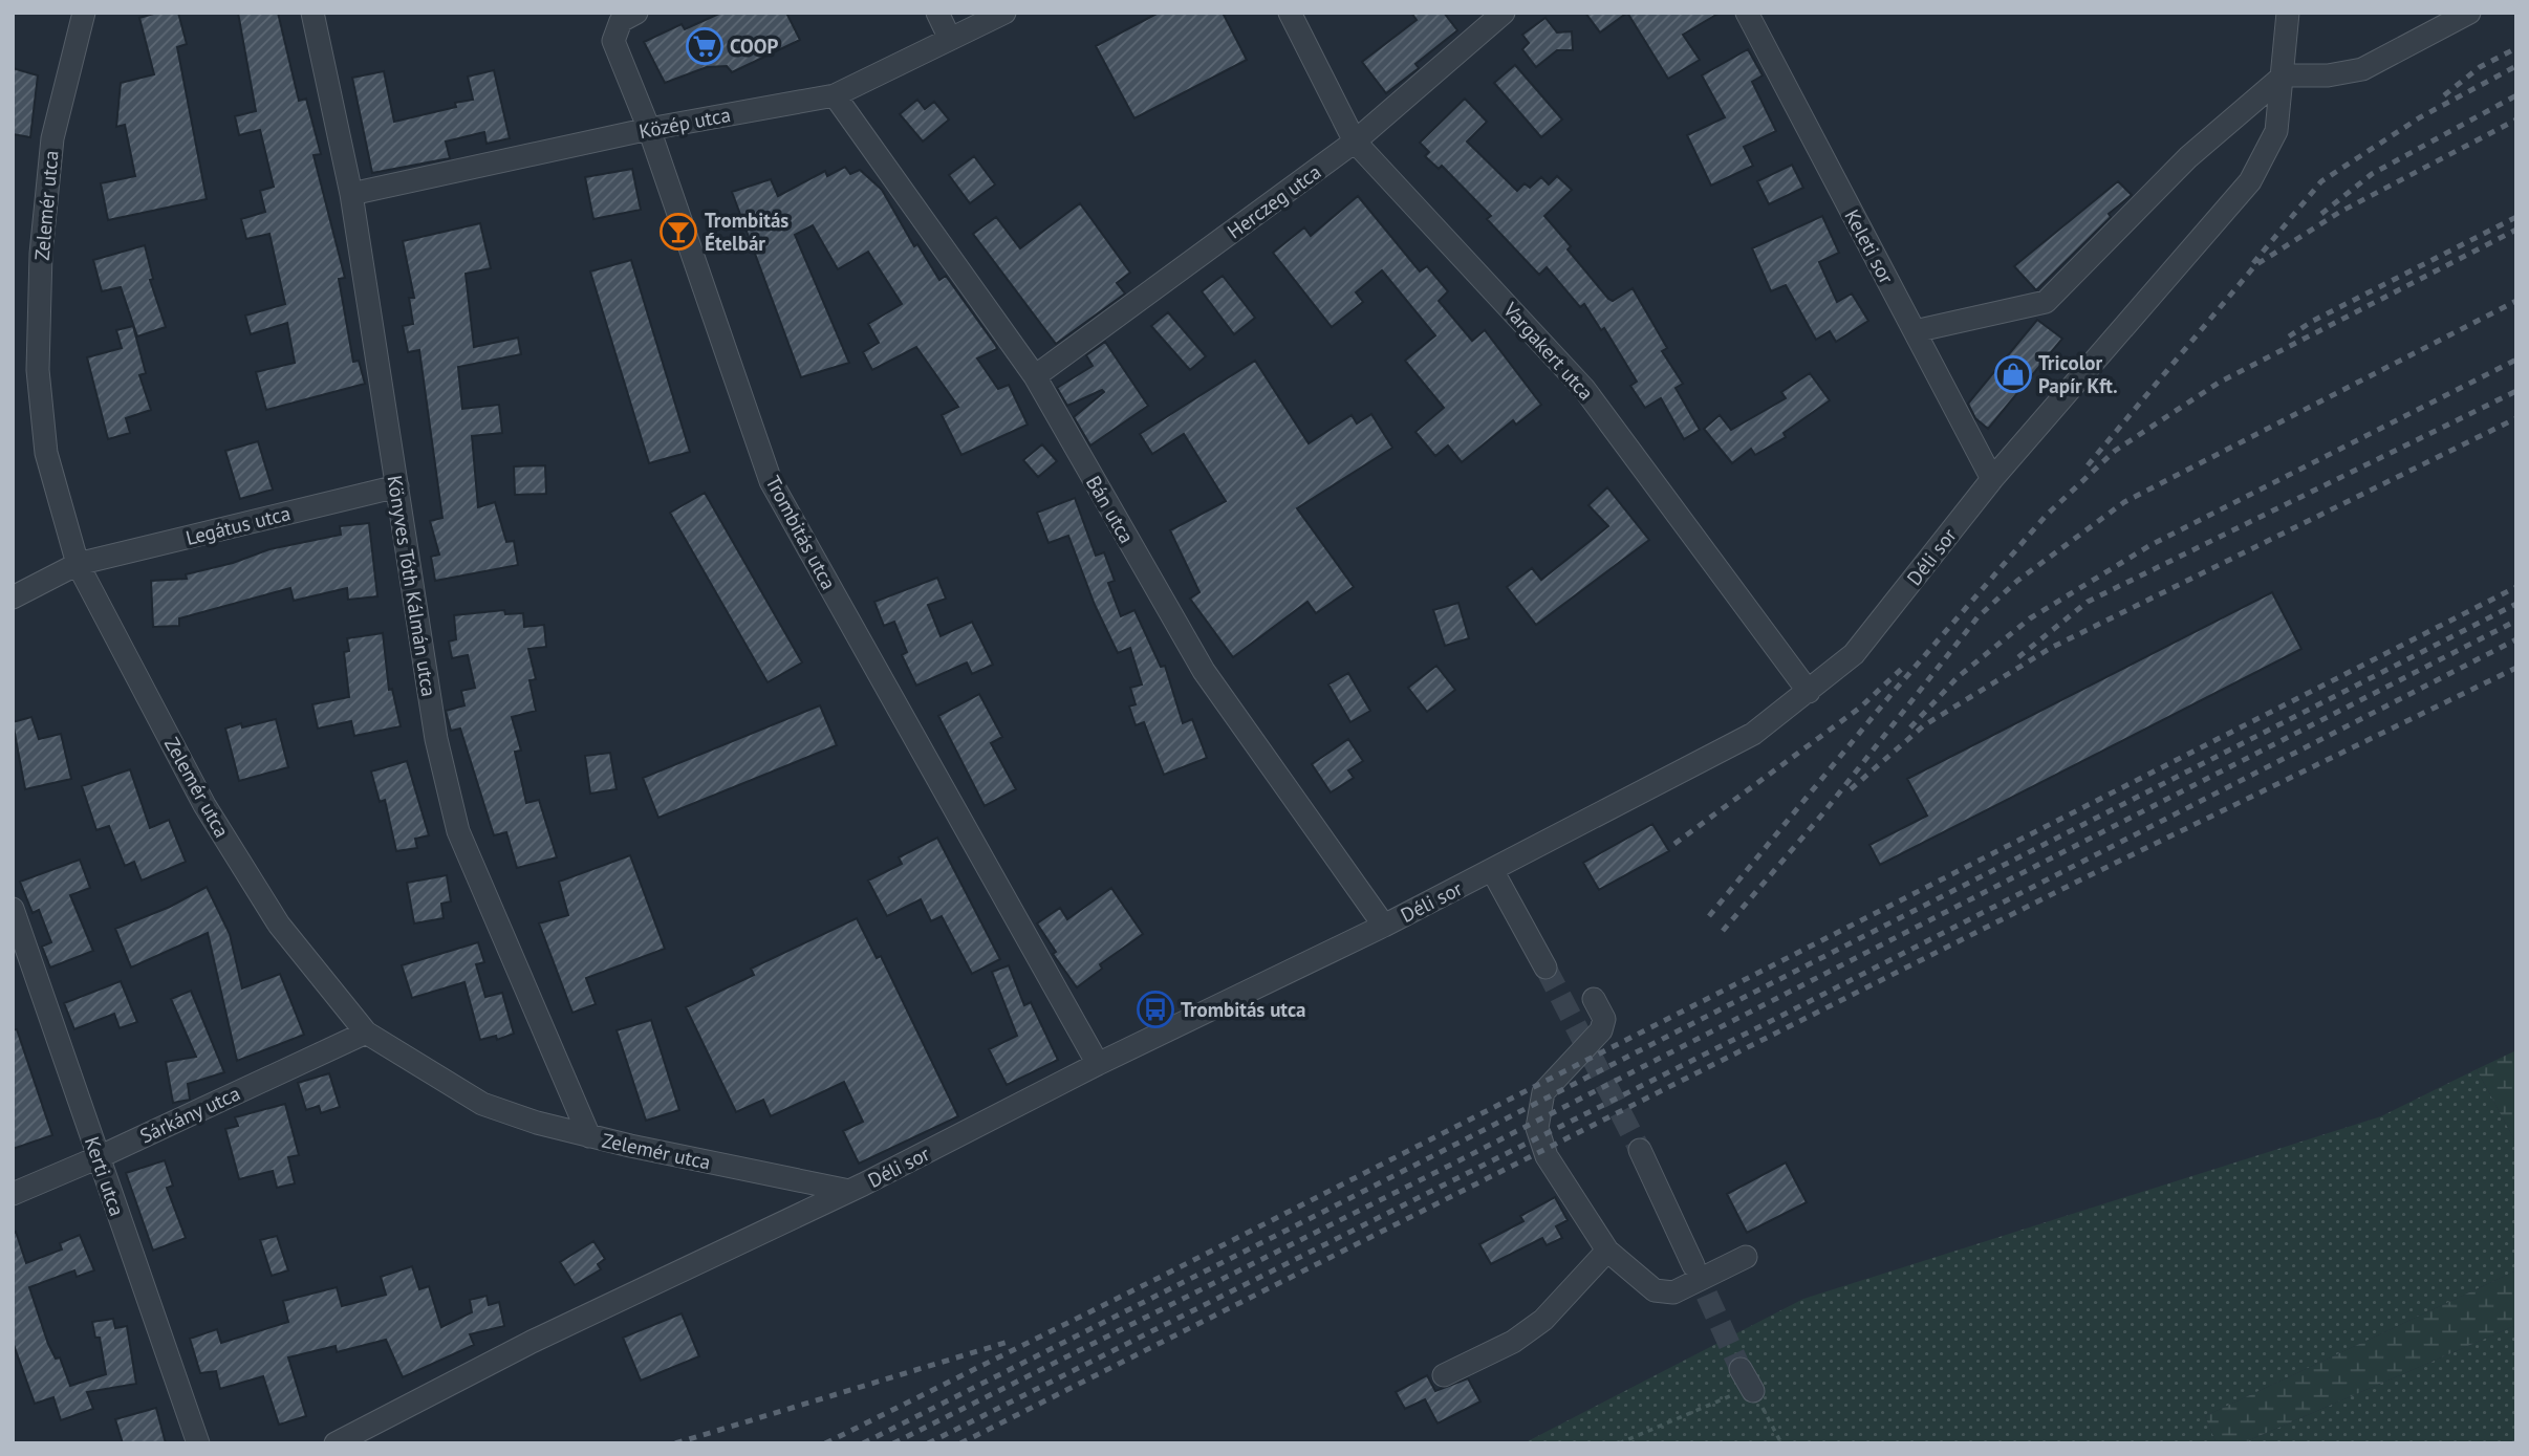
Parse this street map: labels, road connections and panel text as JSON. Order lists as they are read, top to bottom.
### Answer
{
  "streets": {
    "street": [
      "Közép utca",
      "Herczeg utca",
      "Zelemér utca",
      "Keleti sor",
      "Vargakert utca",
      "Bán utca",
      "Legátus utca",
      "Trombitás utca",
      "Déli sor",
      "Könyves Tóth Kálmán utca",
      "Sárkány utca",
      "Kerti utca"
    ]
  },
  "crossings": [
    ["Közép utca", "Bán utca"],
    ["Közép utca", "Trombitás utca"],
    ["Közép utca", "Könyves Tóth Kálmán utca"],
    ["Herczeg utca", "Vargakert utca"],
    ["Herczeg utca", "Bán utca"],
    ["Zelemér utca", "Legátus utca"],
    ["Zelemér utca", "Déli sor"],
    ["Zelemér utca", "Könyves Tóth Kálmán utca"],
    ["Zelemér utca", "Sárkány utca"],
    ["Keleti sor", "Déli sor"],
    ["Vargakert utca", "Déli sor"],
    ["Bán utca", "Déli sor"],
    ["Legátus utca", "Könyves Tóth Kálmán utca"],
    ["Trombitás utca", "Déli sor"],
    ["Sárkány utca", "Kerti utca"]
  ],
  "places": {
    "supermarket": ["COOP"],
    "bar": ["Trombitás Ételbár"],
    "shop": ["Tricolor Papír Kft."],
    "bus stop": ["Trombitás utca"]
  }
}
